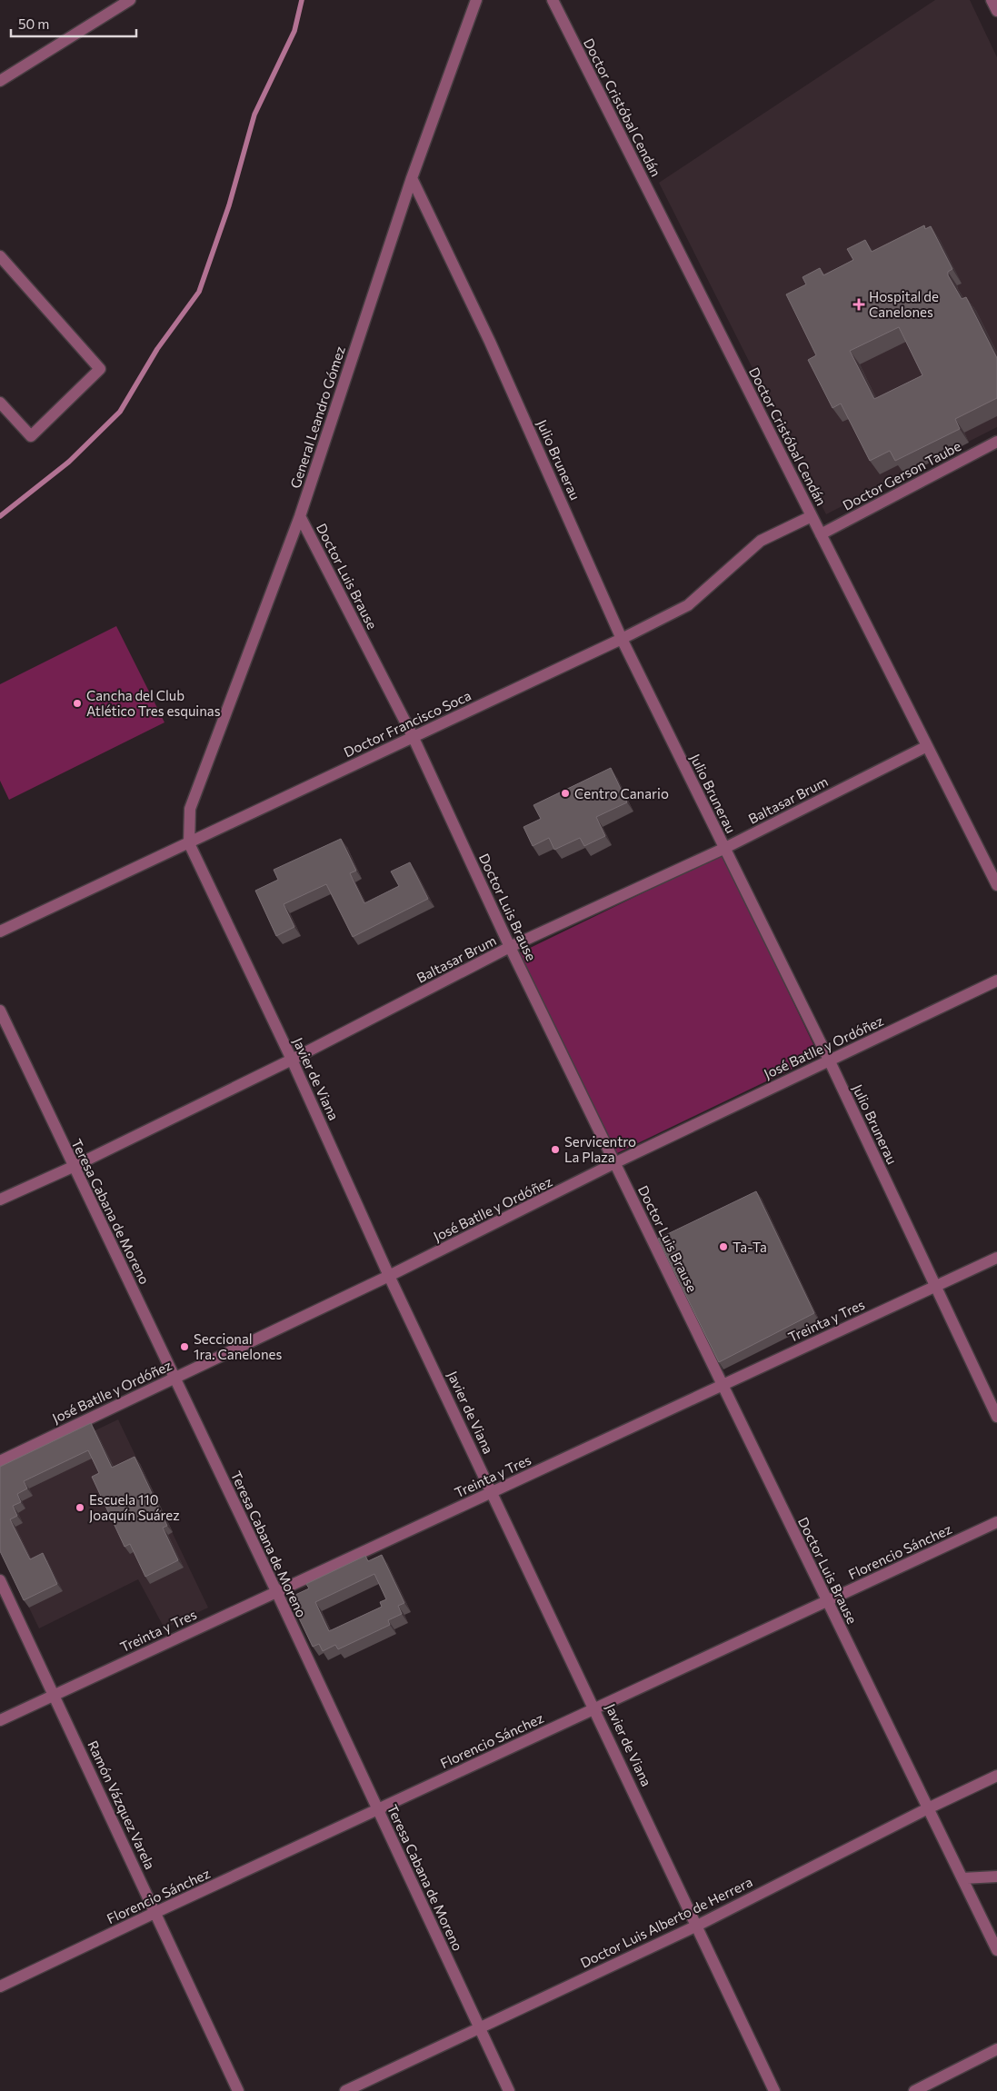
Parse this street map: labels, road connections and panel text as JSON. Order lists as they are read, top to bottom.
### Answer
{
  "streets": {
    "street": [
      "Doctor Cristóbal Cendán",
      "General Leandro Gómez",
      "Julio Brunerau",
      "Doctor Gerson Taube",
      "Doctor Luis Brause",
      "Doctor Francisco Soca",
      "Baltasar Brum",
      "José Batlle y Ordóñez",
      "Javier de Viana",
      "Teresa Cabana de Moreno",
      "Treinta y Tres",
      "Florencio Sánchez",
      "Ramón Vázquez Varela",
      "Doctor Luis Alberto de Herrera"
    ]
  },
  "crossings": [
    ["Doctor Cristóbal Cendán", "Doctor Gerson Taube"],
    ["Doctor Cristóbal Cendán", "Doctor Francisco Soca"],
    ["Doctor Cristóbal Cendán", "Baltasar Brum"],
    ["General Leandro Gómez", "Julio Brunerau"],
    ["General Leandro Gómez", "Doctor Luis Brause"],
    ["General Leandro Gómez", "Doctor Francisco Soca"],
    ["General Leandro Gómez", "Javier de Viana"],
    ["Julio Brunerau", "Doctor Francisco Soca"],
    ["Julio Brunerau", "Baltasar Brum"],
    ["Julio Brunerau", "José Batlle y Ordóñez"],
    ["Julio Brunerau", "Treinta y Tres"],
    ["Doctor Luis Brause", "Doctor Francisco Soca"],
    ["Doctor Luis Brause", "Baltasar Brum"],
    ["Doctor Luis Brause", "José Batlle y Ordóñez"],
    ["Doctor Luis Brause", "Treinta y Tres"],
    ["Doctor Luis Brause", "Florencio Sánchez"],
    ["Doctor Luis Brause", "Doctor Luis Alberto de Herrera"],
    ["Doctor Francisco Soca", "Javier de Viana"],
    ["Baltasar Brum", "Javier de Viana"],
    ["Baltasar Brum", "Teresa Cabana de Moreno"],
    ["José Batlle y Ordóñez", "Javier de Viana"],
    ["José Batlle y Ordóñez", "Teresa Cabana de Moreno"],
    ["Javier de Viana", "Treinta y Tres"],
    ["Javier de Viana", "Florencio Sánchez"],
    ["Javier de Viana", "Doctor Luis Alberto de Herrera"],
    ["Teresa Cabana de Moreno", "Treinta y Tres"],
    ["Teresa Cabana de Moreno", "Florencio Sánchez"],
    ["Teresa Cabana de Moreno", "Doctor Luis Alberto de Herrera"],
    ["Treinta y Tres", "Ramón Vázquez Varela"],
    ["Florencio Sánchez", "Ramón Vázquez Varela"]
  ],
  "places": {
    "health": ["Hospital de Canelones"],
    "other": [
      "Cancha del Club Atlético Tres esquinas",
      "Centro Canario",
      "Servicentro La Plaza",
      "Ta-Ta",
      "Seccional 1ra. Canelones",
      "Escuela 110 Joaquín Suárez"
    ]
  },
  "scale_bar": "50 m"
}
